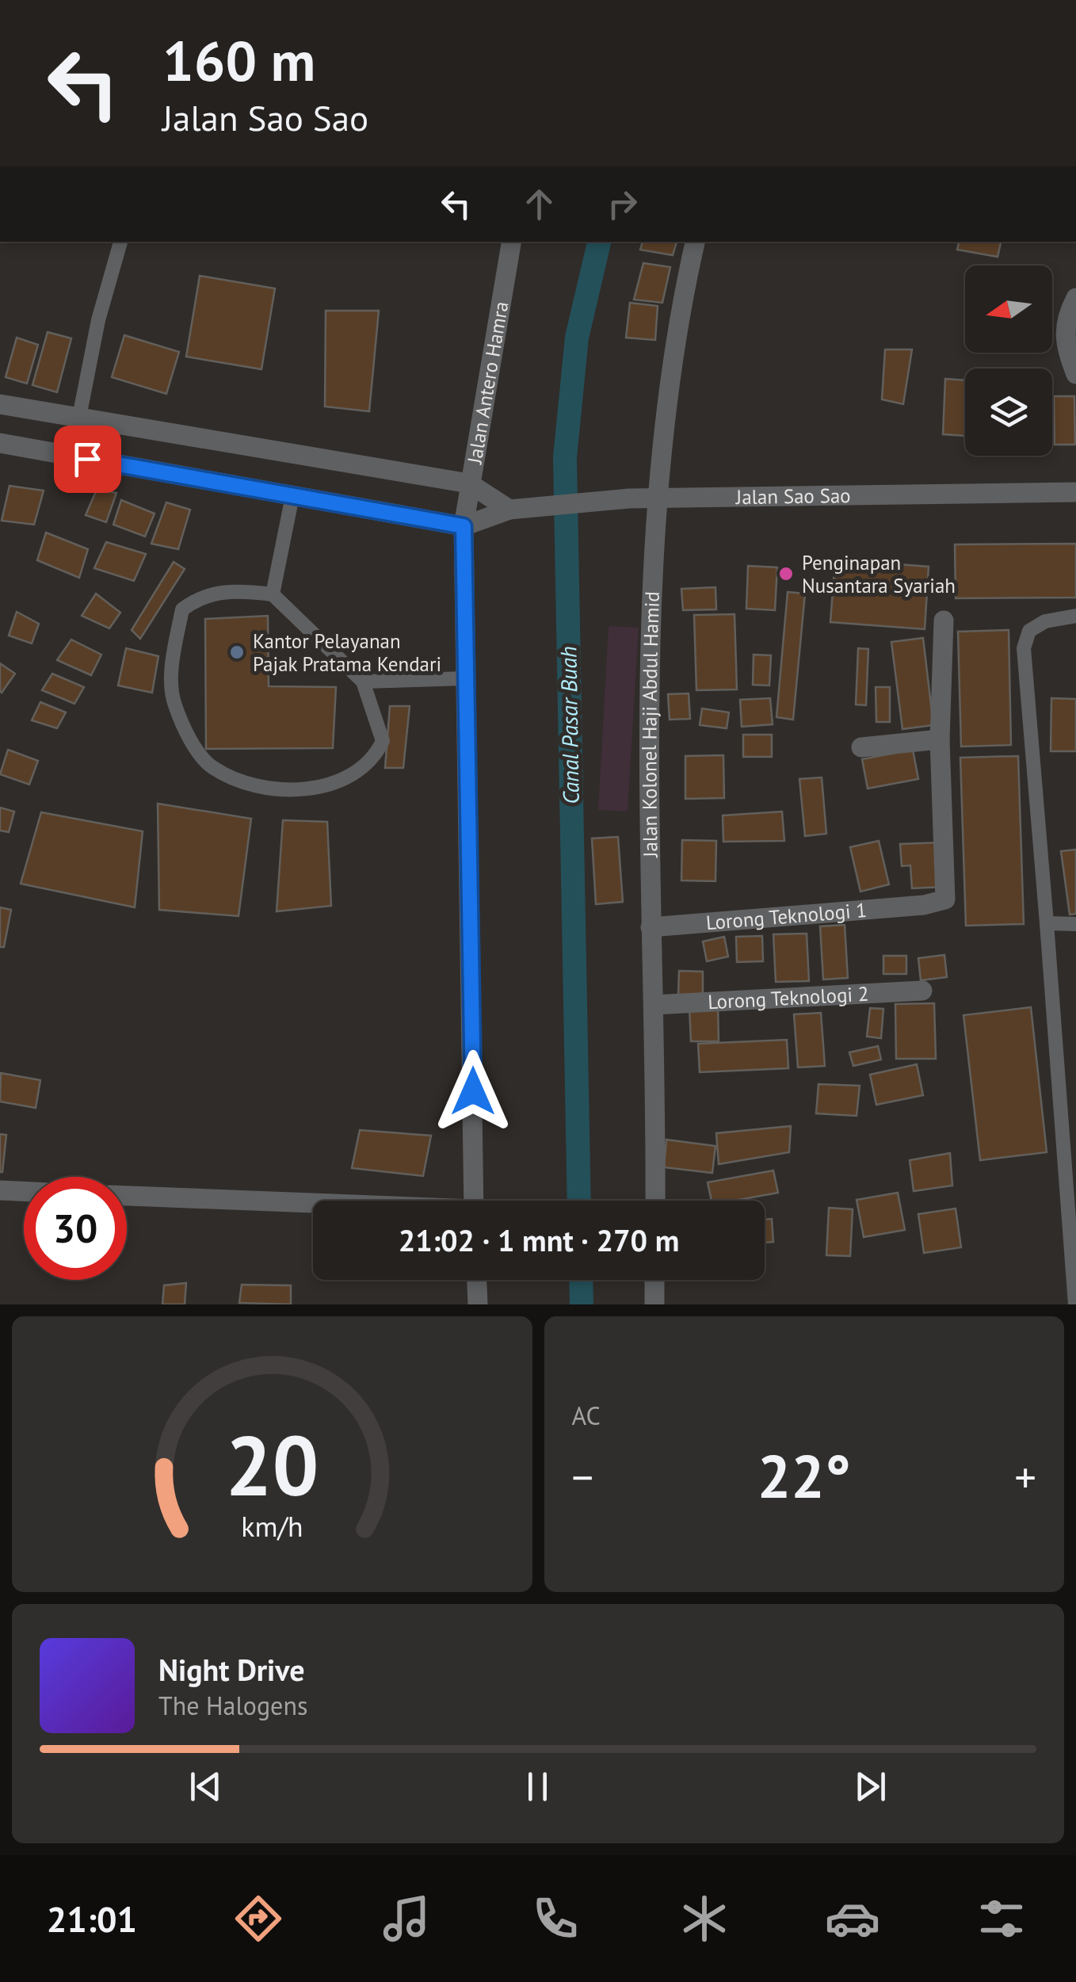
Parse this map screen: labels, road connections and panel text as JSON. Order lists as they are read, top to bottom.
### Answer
{
  "streets": {
    "street": [
      "Jalan Antero Hamra",
      "Jalan Sao Sao",
      "Jalan Kolonel Haji Abdul Hamid",
      "Lorong Teknologi 1",
      "Lorong Teknologi 2"
    ]
  },
  "crossings": [
    ["Jalan Antero Hamra", "Jalan Sao Sao"],
    ["Jalan Sao Sao", "Jalan Kolonel Haji Abdul Hamid"],
    ["Jalan Kolonel Haji Abdul Hamid", "Lorong Teknologi 1"],
    ["Jalan Kolonel Haji Abdul Hamid", "Lorong Teknologi 2"]
  ],
  "water": ["Canal Pasar Buah"],
  "places": ["Penginapan Nusantara Syariah", "Kantor Pelayanan Pajak Pratama Kendari"],
  "north": "left",
  "page": {
    "turn": ["160 m", "Jalan Sao Sao"],
    "limit": "30",
    "trip": "21:02 · 1 mnt · 270 m",
    "tile": "AC",
    "heat": ["−", "22°", "+"],
    "song": ["Night Drive", "The Halogens"],
    "tabs": "21:01",
    "gauge": ["20", "km/h"]
  }
}
